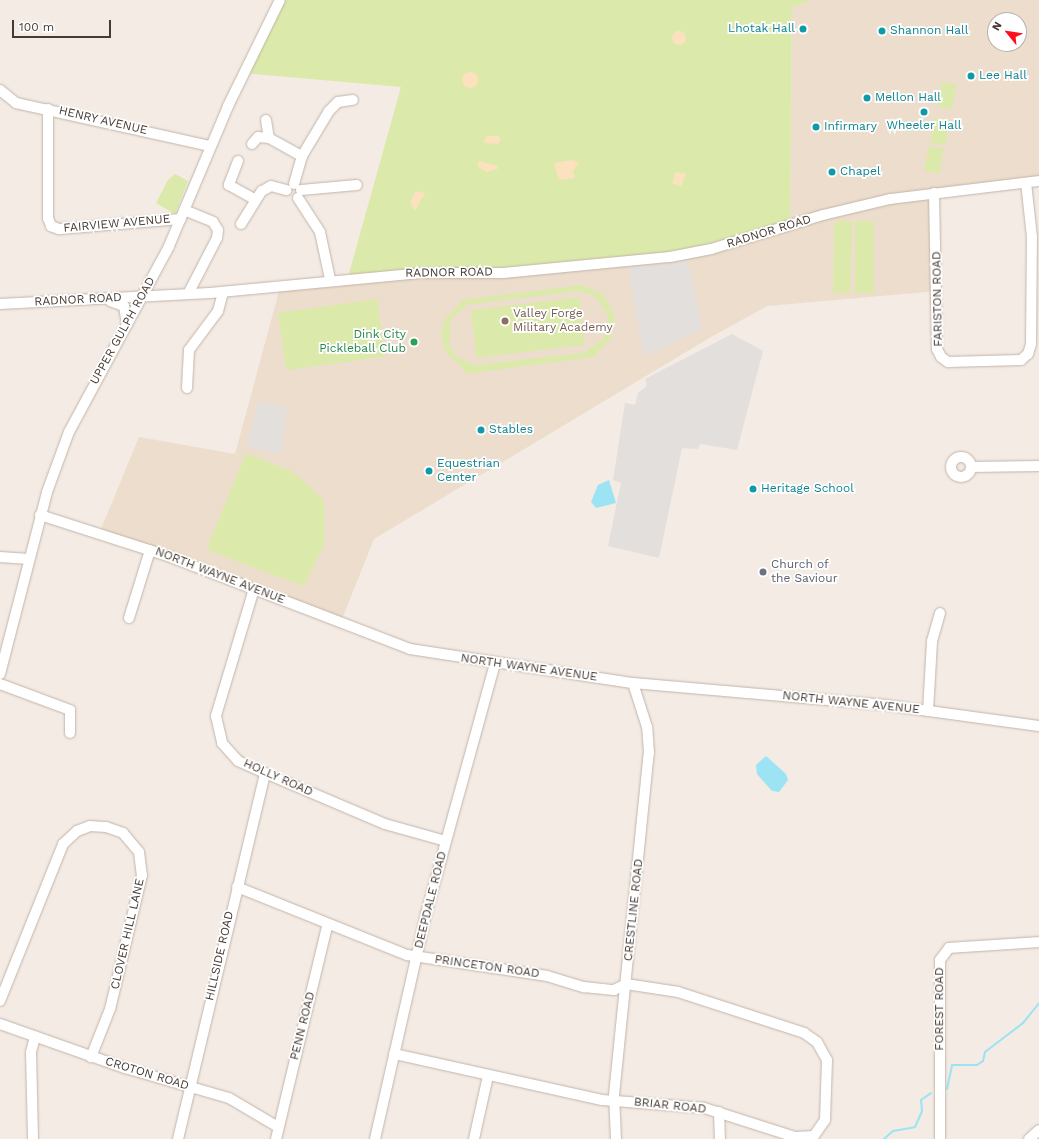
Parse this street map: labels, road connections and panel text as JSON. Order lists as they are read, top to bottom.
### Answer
{
  "streets": {
    "street": [
      "HENRY AVENUE",
      "FAIRVIEW AVENUE",
      "RADNOR ROAD",
      "FARISTON ROAD",
      "UPPER GULPH ROAD",
      "NORTH WAYNE AVENUE",
      "HOLLY ROAD",
      "DEEPDALE ROAD",
      "CRESTLINE ROAD",
      "CLOVER HILL LANE",
      "HILLSIDE ROAD",
      "PRINCETON ROAD",
      "FOREST ROAD",
      "PENN ROAD",
      "CROTON ROAD",
      "BRIAR ROAD"
    ]
  },
  "crossings": [
    ["HENRY AVENUE", "FAIRVIEW AVENUE"],
    ["HENRY AVENUE", "UPPER GULPH ROAD"],
    ["FAIRVIEW AVENUE", "UPPER GULPH ROAD"],
    ["RADNOR ROAD", "FARISTON ROAD"],
    ["RADNOR ROAD", "UPPER GULPH ROAD"],
    ["UPPER GULPH ROAD", "NORTH WAYNE AVENUE"],
    ["NORTH WAYNE AVENUE", "HOLLY ROAD"],
    ["NORTH WAYNE AVENUE", "DEEPDALE ROAD"],
    ["NORTH WAYNE AVENUE", "CRESTLINE ROAD"],
    ["HOLLY ROAD", "DEEPDALE ROAD"],
    ["HOLLY ROAD", "HILLSIDE ROAD"],
    ["DEEPDALE ROAD", "PRINCETON ROAD"],
    ["DEEPDALE ROAD", "BRIAR ROAD"],
    ["CRESTLINE ROAD", "PRINCETON ROAD"],
    ["CRESTLINE ROAD", "BRIAR ROAD"],
    ["CLOVER HILL LANE", "CROTON ROAD"],
    ["HILLSIDE ROAD", "PRINCETON ROAD"],
    ["HILLSIDE ROAD", "CROTON ROAD"],
    ["PRINCETON ROAD", "PENN ROAD"],
    ["PRINCETON ROAD", "BRIAR ROAD"],
    ["PENN ROAD", "CROTON ROAD"]
  ],
  "places": [
    "Lhotak Hall",
    "Shannon Hall",
    "Lee Hall",
    "Mellon Hall",
    "Wheeler Hall",
    "Infirmary",
    "Chapel",
    "Valley Forge Military Academy",
    "Dink City Pickleball Club",
    "Stables",
    "Equestrian Center",
    "Heritage School",
    "Church of the Saviour"
  ],
  "scale_bar": "100 m",
  "north": "top left"
}
